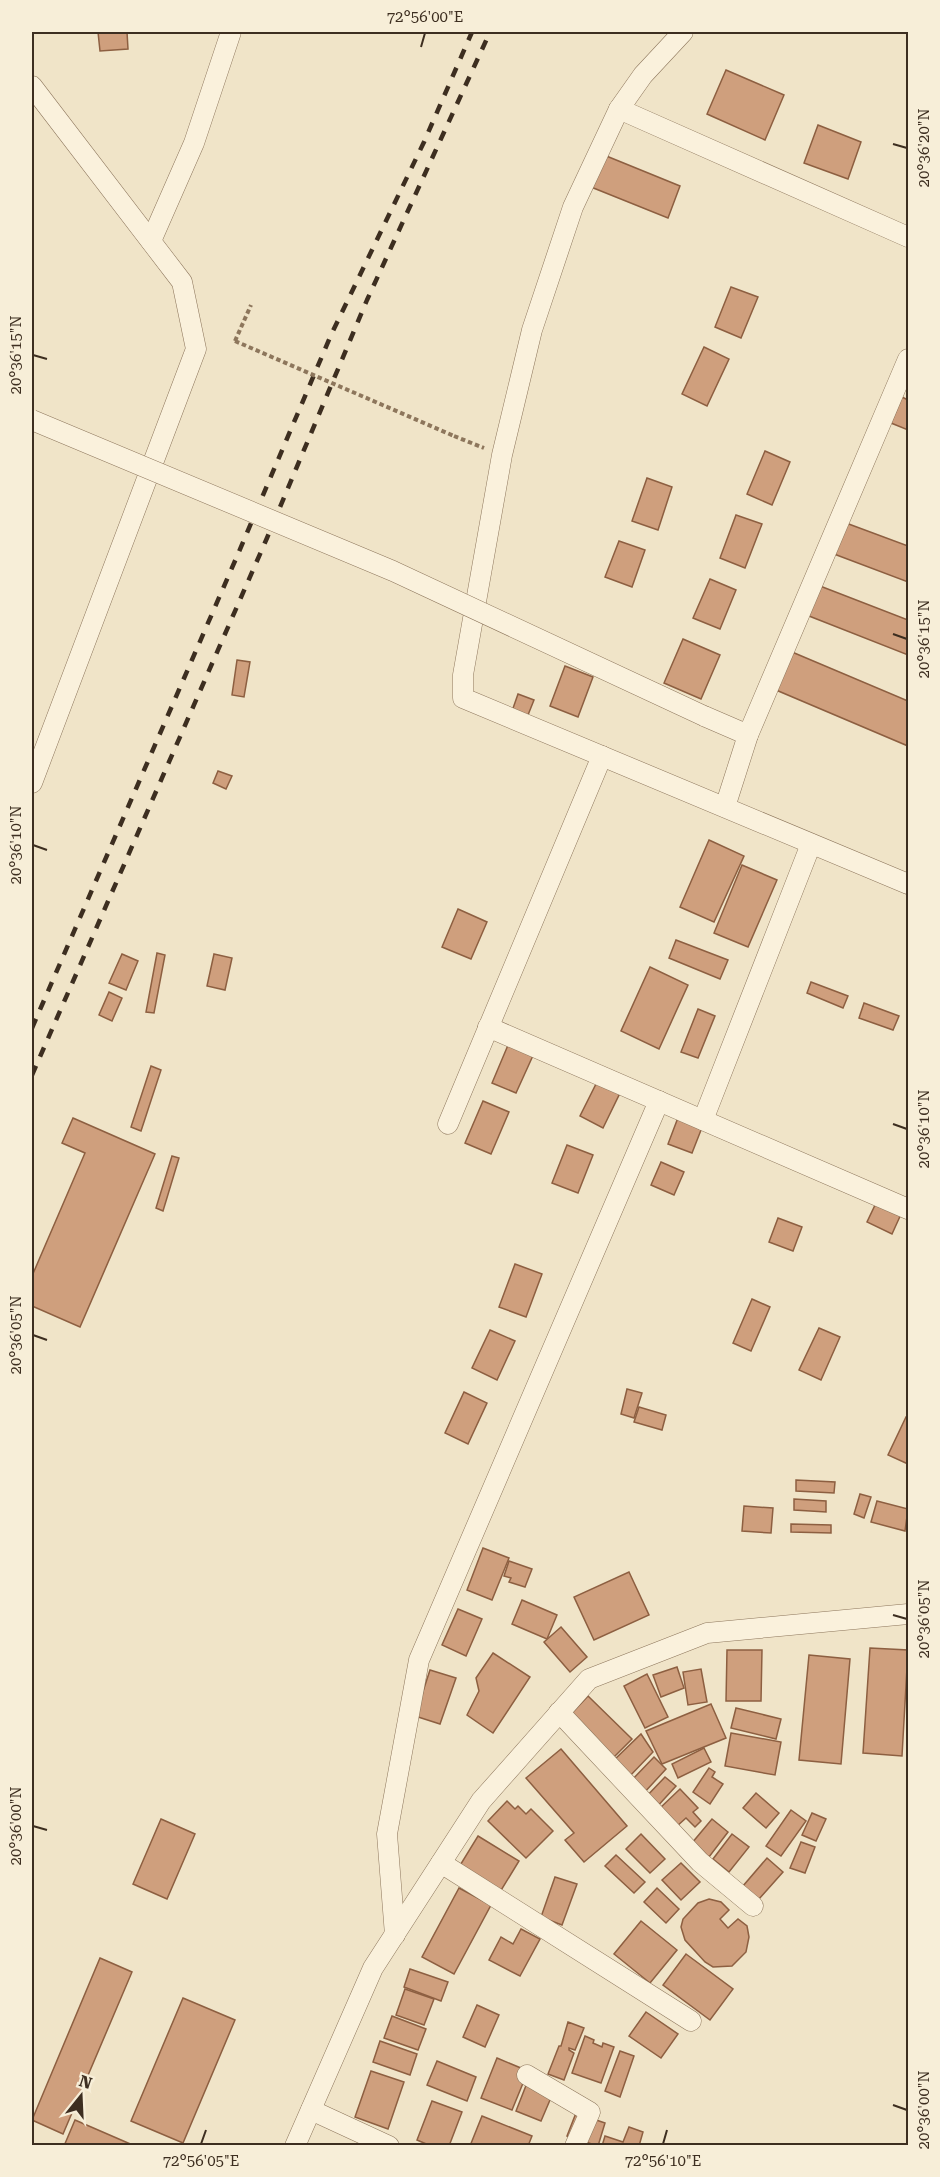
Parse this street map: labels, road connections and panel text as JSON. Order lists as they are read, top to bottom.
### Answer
{
  "north": "top",
  "coordinates": [
    "72°56'00\"E",
    "20°36'20\"N",
    "20°36'15\"N",
    "20°36'10\"N",
    "20°36'05\"N",
    "20°36'00\"N",
    "72°56'05\"E",
    "72°56'10\"E"
  ]
}
